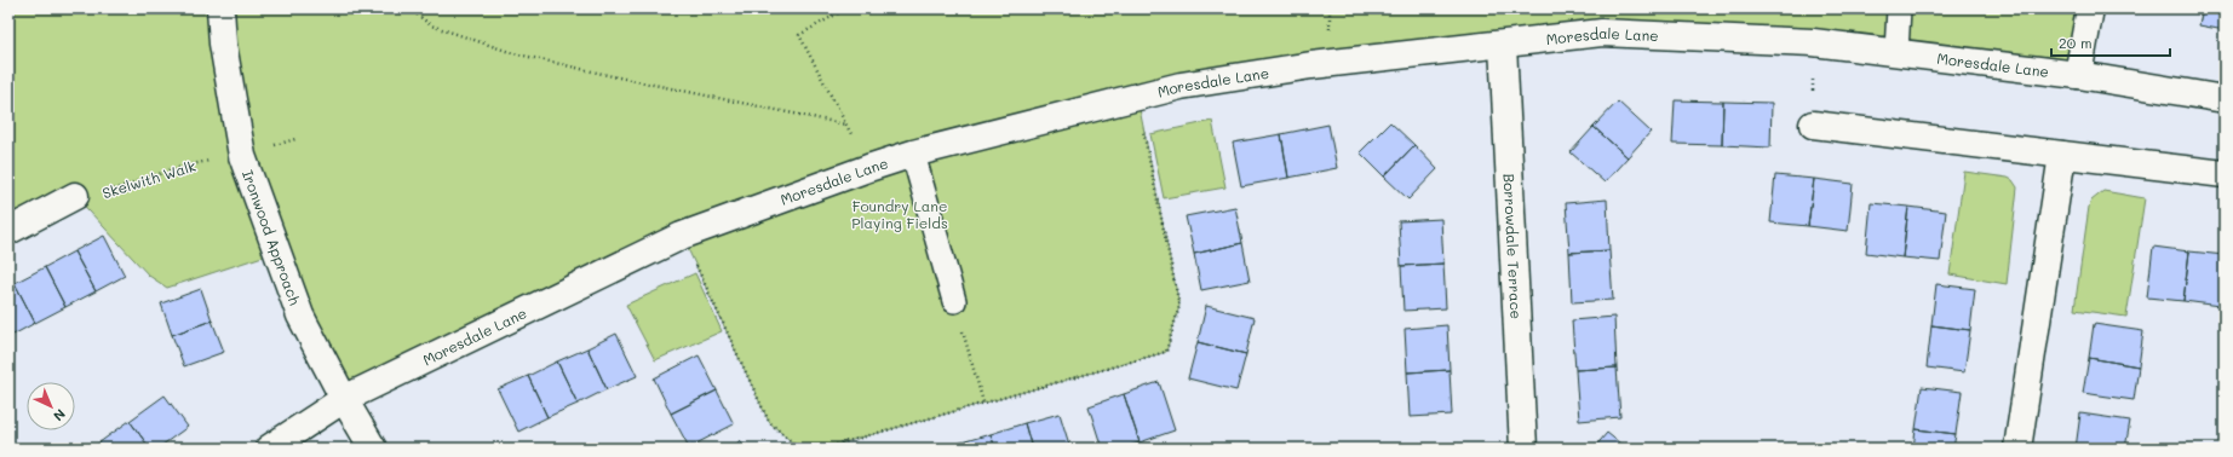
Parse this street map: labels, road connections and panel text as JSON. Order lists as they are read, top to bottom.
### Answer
{
  "streets": {
    "street": ["Moresdale Lane", "Ironwood Approach", "Borrowdale Terrace"],
    "path": ["Skelwith Walk"]
  },
  "crossings": [
    ["Moresdale Lane", "Ironwood Approach"],
    ["Moresdale Lane", "Borrowdale Terrace"],
    ["Skelwith Walk", "Ironwood Approach"]
  ],
  "parks": ["Foundry Lane Playing Fields"],
  "scale_bar": "20 m",
  "north": "bottom right"
}
